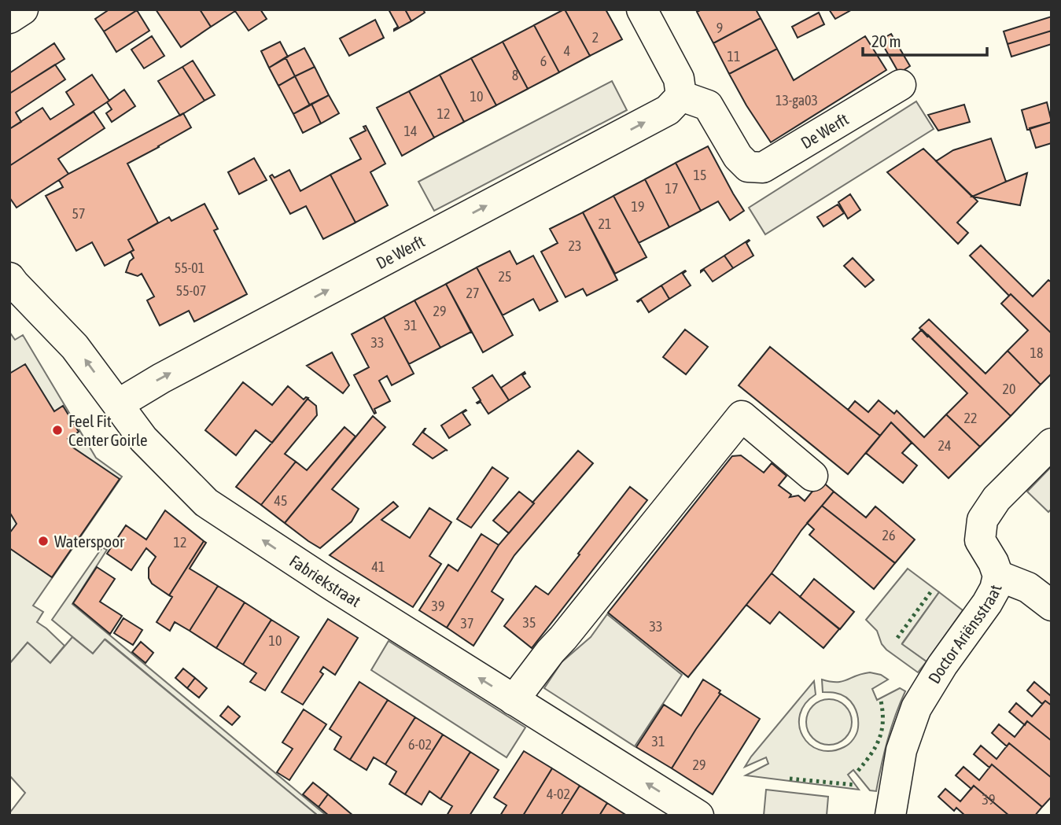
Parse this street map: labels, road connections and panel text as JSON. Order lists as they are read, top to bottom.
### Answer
{
  "streets": {
    "street": ["De Werft", "Fabriekstraat", "Doctor Ariënsstraat"]
  },
  "crossings": [
    ["De Werft", "Fabriekstraat"]
  ],
  "one_way": ["De Werft", "Fabriekstraat"],
  "places": ["Feel Fit Center Goirle", "Waterspoor"],
  "house_numbers": [
    "9",
    "2",
    "4",
    "11",
    "6",
    "8",
    "10",
    "13-ga03",
    "12",
    "14",
    "15",
    "17",
    "19",
    "57",
    "21",
    "23",
    "55-01",
    "25",
    "55-07",
    "27",
    "29",
    "31",
    "33",
    "18",
    "20",
    "22",
    "24",
    "45",
    "26",
    "12",
    "41",
    "39",
    "35",
    "37",
    "33",
    "10",
    "31",
    "6-02",
    "29",
    "4-02",
    "39"
  ],
  "scale_bar": "20 m"
}
